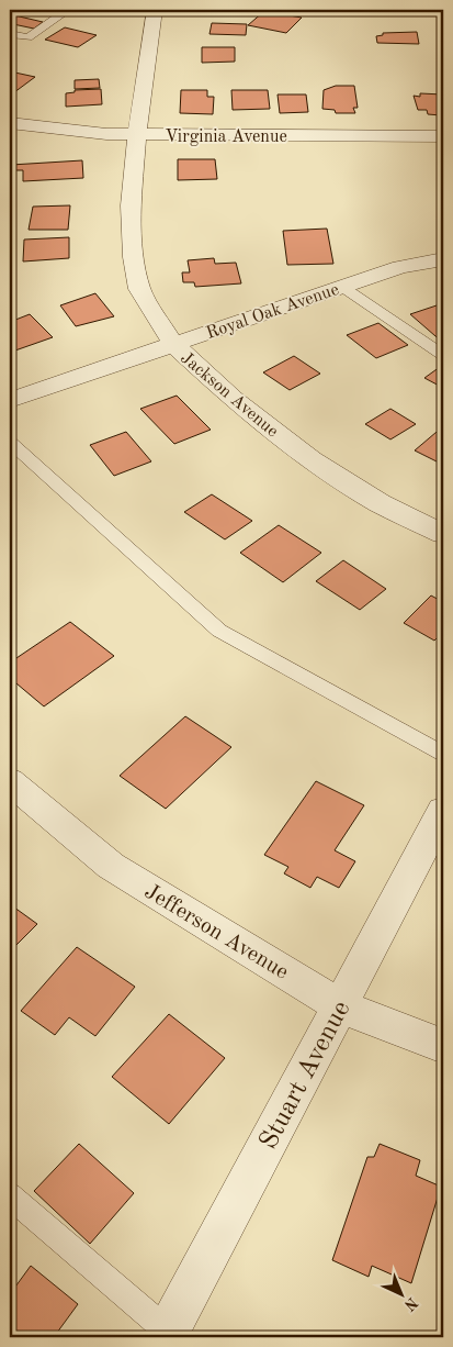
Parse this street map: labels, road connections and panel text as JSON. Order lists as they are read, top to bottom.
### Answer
{
  "streets": {
    "street": [
      "Virginia Avenue",
      "Royal Oak Avenue",
      "Jackson Avenue",
      "Jefferson Avenue",
      "Stuart Avenue"
    ]
  },
  "crossings": [
    ["Virginia Avenue", "Jackson Avenue"],
    ["Royal Oak Avenue", "Jackson Avenue"],
    ["Jefferson Avenue", "Stuart Avenue"]
  ],
  "north": "bottom right"
}
